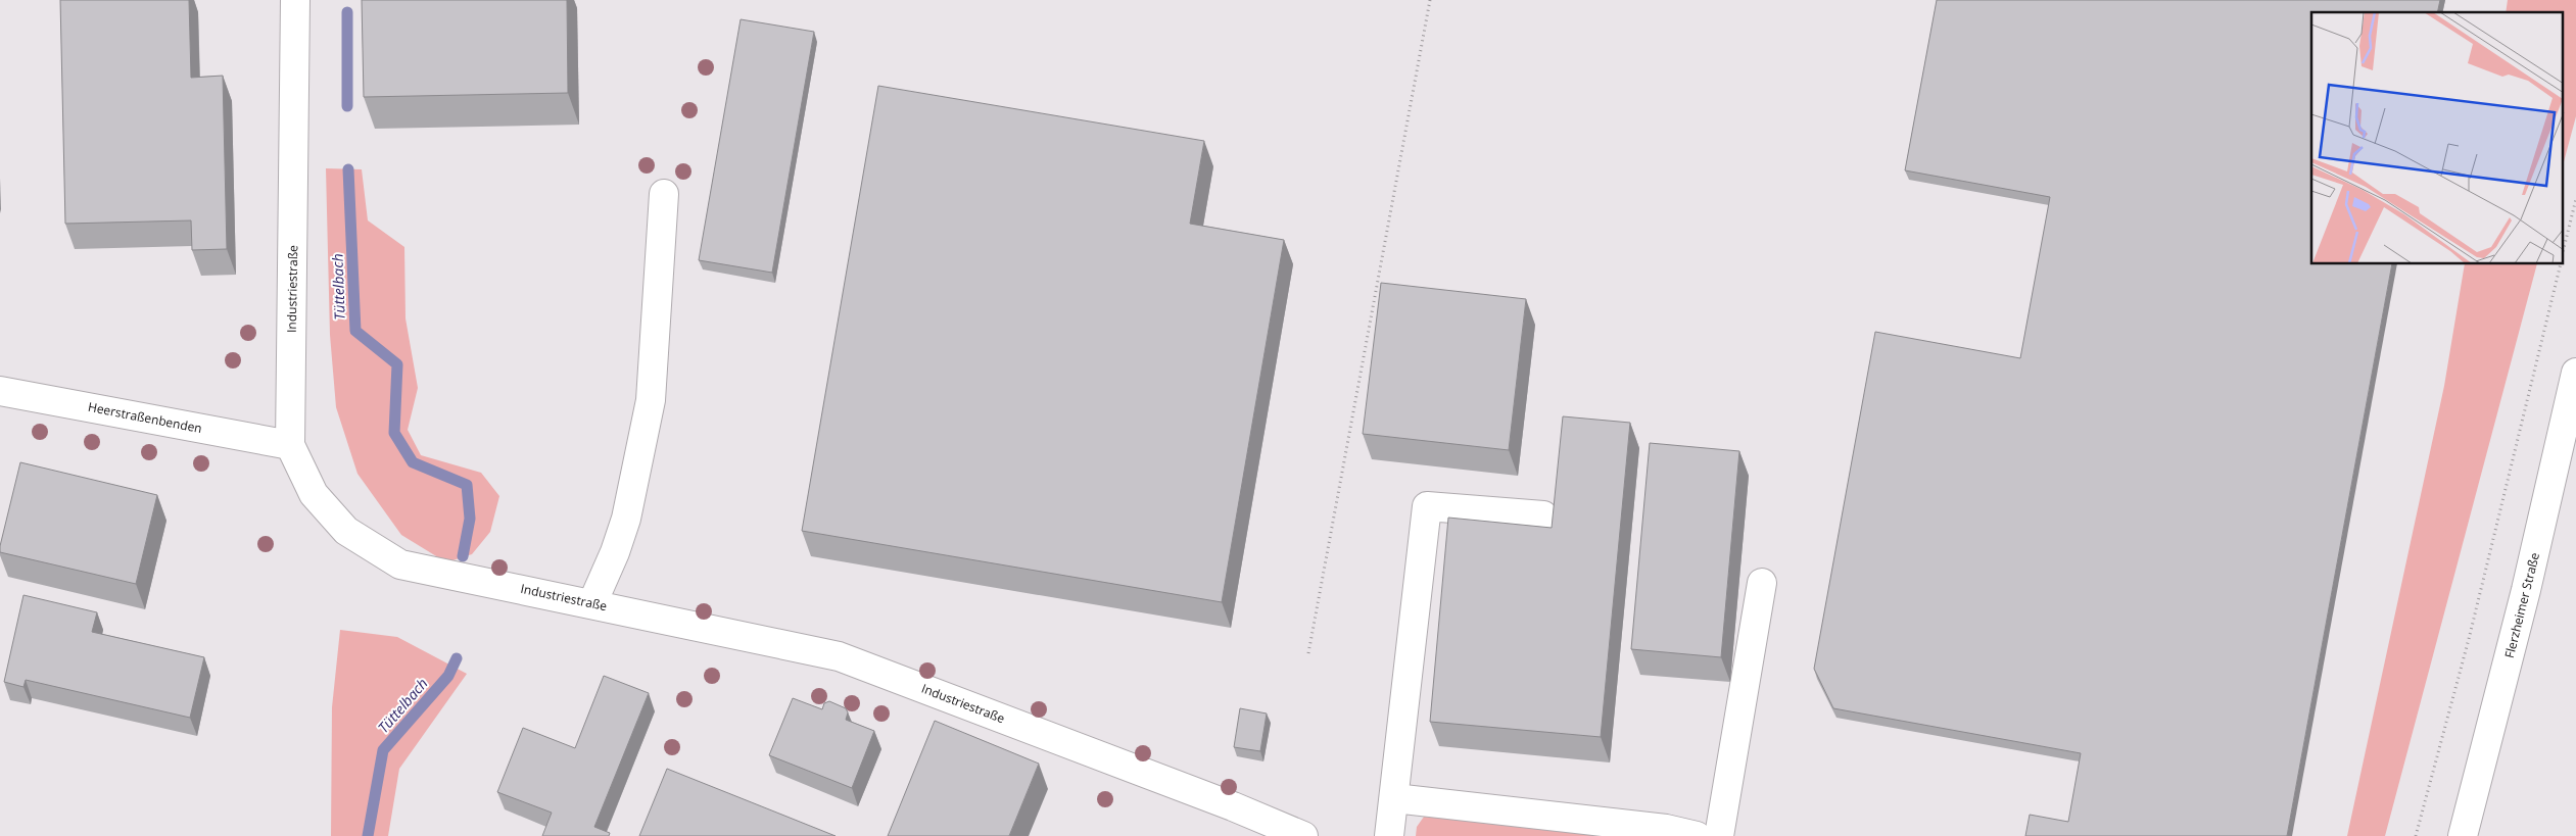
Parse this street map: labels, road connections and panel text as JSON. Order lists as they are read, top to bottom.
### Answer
{
  "streets": {
    "street": ["Industriestraße", "Heerstraßenbenden", "Flerzheimer Straße"]
  },
  "crossings": [
    ["Industriestraße", "Heerstraßenbenden"]
  ],
  "water": ["Tüttelbach"]
}
